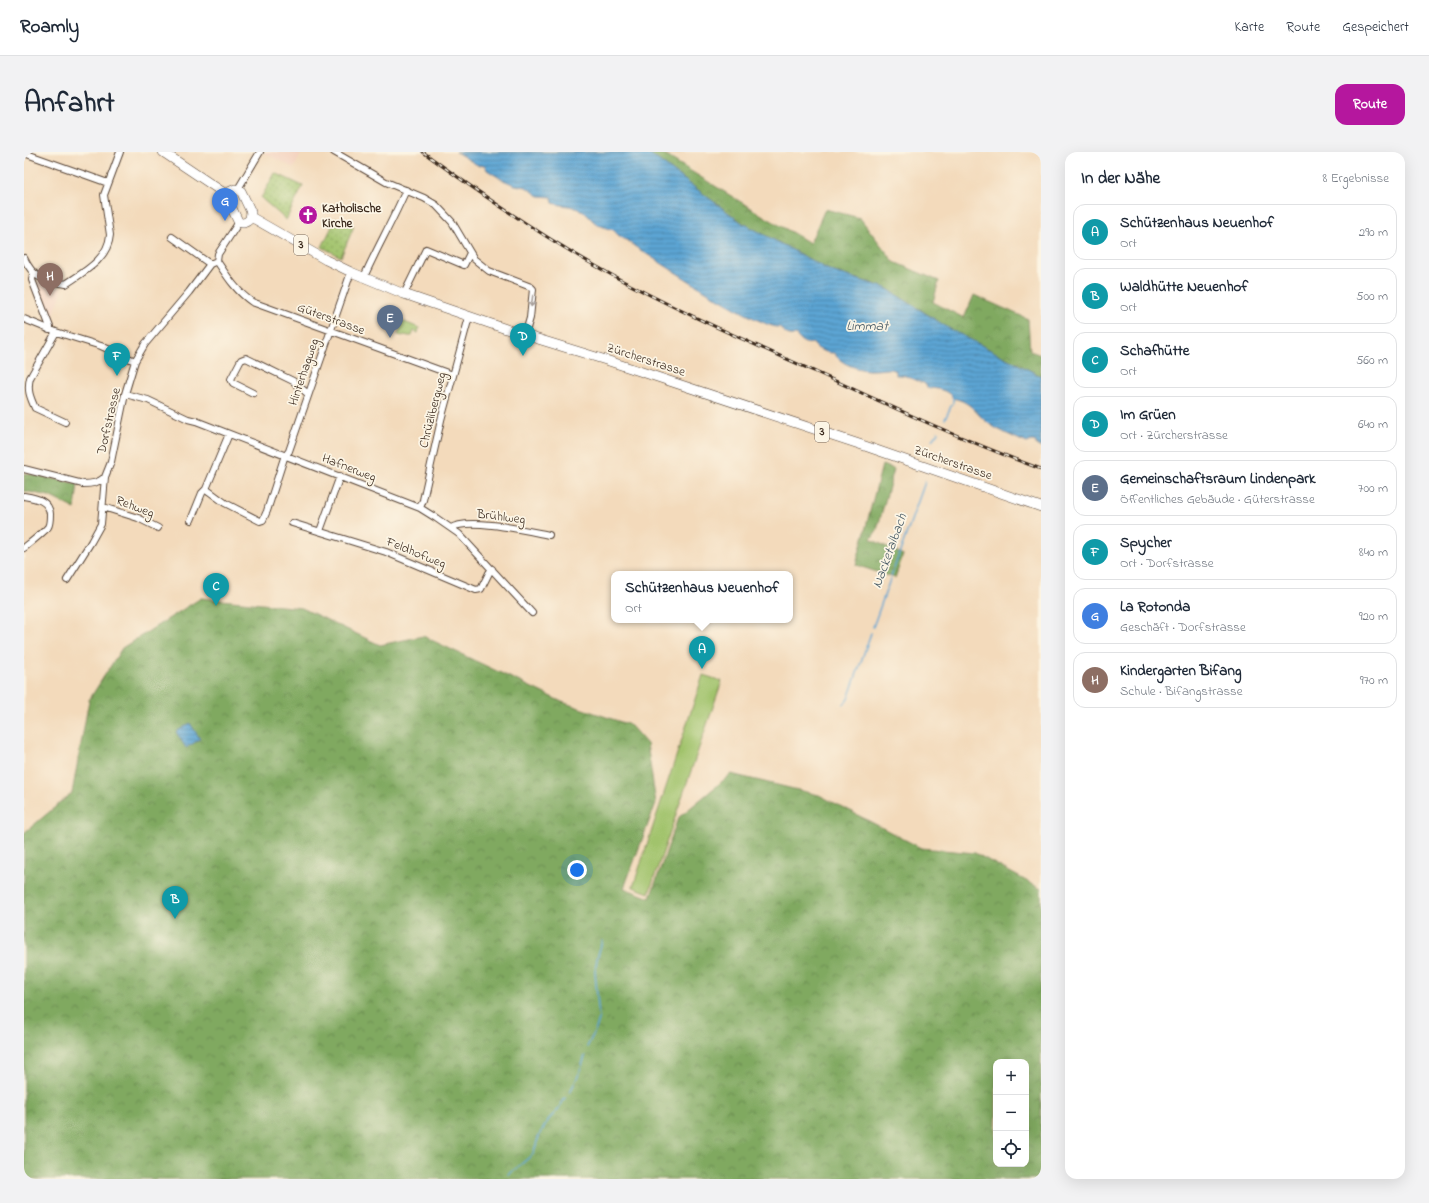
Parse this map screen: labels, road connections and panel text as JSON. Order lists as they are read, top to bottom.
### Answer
{
  "streets": {
    "main road": ["3", "Zürcherstrasse"],
    "street": [
      "Güterstrasse",
      "Hinterhagweg",
      "Chrüzlibergweg",
      "Dorfstrasse",
      "Hafnerweg",
      "Rehweg",
      "Brühlweg",
      "Feldhofweg"
    ]
  },
  "crossings": [
    ["Güterstrasse", "Hinterhagweg"],
    ["Güterstrasse", "Chrüzlibergweg"],
    ["Güterstrasse", "Dorfstrasse"],
    ["Zürcherstrasse", "Hinterhagweg"],
    ["Zürcherstrasse", "Chrüzlibergweg"],
    ["Hinterhagweg", "Hafnerweg"],
    ["Chrüzlibergweg", "Hafnerweg"],
    ["Dorfstrasse", "Hafnerweg"],
    ["Dorfstrasse", "Rehweg"],
    ["Hafnerweg", "Brühlweg"],
    ["Hafnerweg", "Feldhofweg"]
  ],
  "water": ["Limmat", "Nacketalbach"],
  "places": {
    "church": ["Katholische Kirche"]
  },
  "page": {
    "header": "Roamly",
    "nav": ["Karte", "Route", "Gespeichert"],
    "title": "Anfahrt",
    "buttons": "Route",
    "heading": ["In der Nähe", "8 Ergebnisse"],
    "pins": [
      "G",
      "H",
      "E",
      "D",
      "F",
      "C",
      "A",
      "B"
    ],
    "list": [
      {
        "mark": "A",
        "name": "Schützenhaus Neuenhof",
        "note": "Ort",
        "value": "290 m"
      },
      {
        "mark": "B",
        "name": "Waldhütte Neuenhof",
        "note": "Ort",
        "value": "500 m"
      },
      {
        "mark": "C",
        "name": "Schafhütte",
        "note": "Ort",
        "value": "560 m"
      },
      {
        "mark": "D",
        "name": "Im Grüen",
        "note": "Ort · Zürcherstrasse",
        "value": "640 m"
      },
      {
        "mark": "E",
        "name": "Gemeinschaftsraum Lindenpark",
        "note": "Öffentliches Gebäude · Güterstrasse",
        "value": "700 m"
      },
      {
        "mark": "F",
        "name": "Spycher",
        "note": "Ort · Dorfstrasse",
        "value": "840 m"
      },
      {
        "mark": "G",
        "name": "La Rotonda",
        "note": "Geschäft · Dorfstrasse",
        "value": "920 m"
      },
      {
        "mark": "H",
        "name": "Kindergarten Bifang",
        "note": "Schule · Bifangstrasse",
        "value": "970 m"
      }
    ],
    "popup": ["Schützenhaus Neuenhof", "Ort"],
    "map_buttons": ["+", "−"]
  }
}
